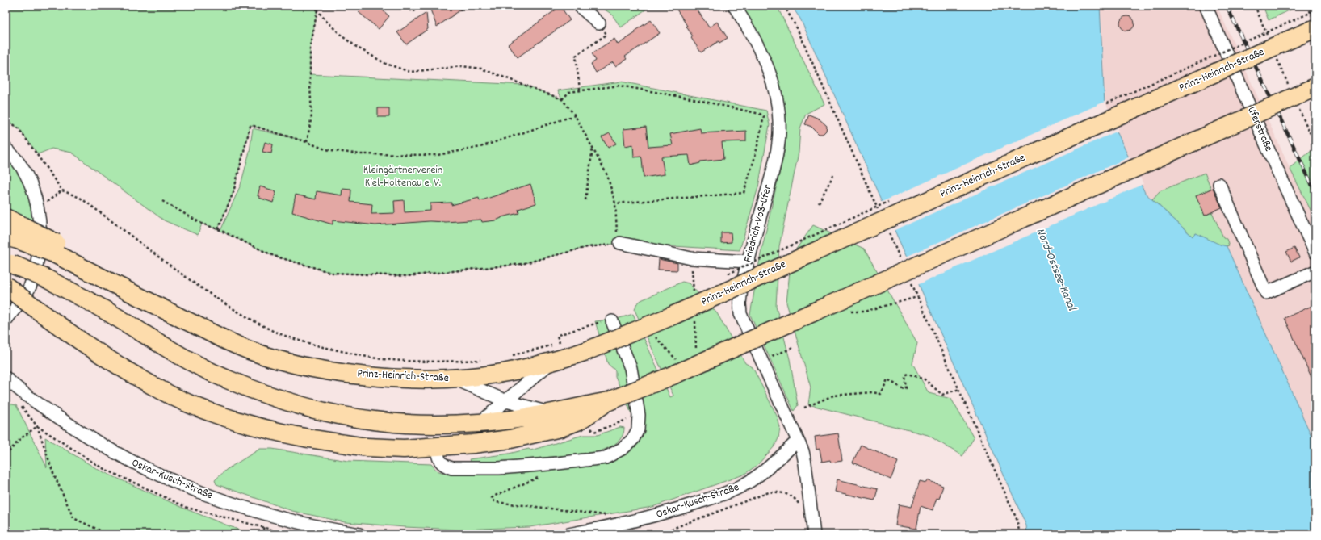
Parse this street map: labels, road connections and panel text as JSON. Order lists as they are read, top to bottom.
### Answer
{
  "streets": {
    "highway": ["Prinz-Heinrich-Straße"],
    "street": ["Uferstraße", "Friedrich-Voß-Ufer", "Oskar-Kusch-Straße"]
  },
  "crossings": [
    ["Friedrich-Voß-Ufer", "Oskar-Kusch-Straße"]
  ],
  "water": ["Nord-Ostsee-Kanal"],
  "parks": ["Kleingärtnerverein Kiel-Holtenau e. V."]
}
